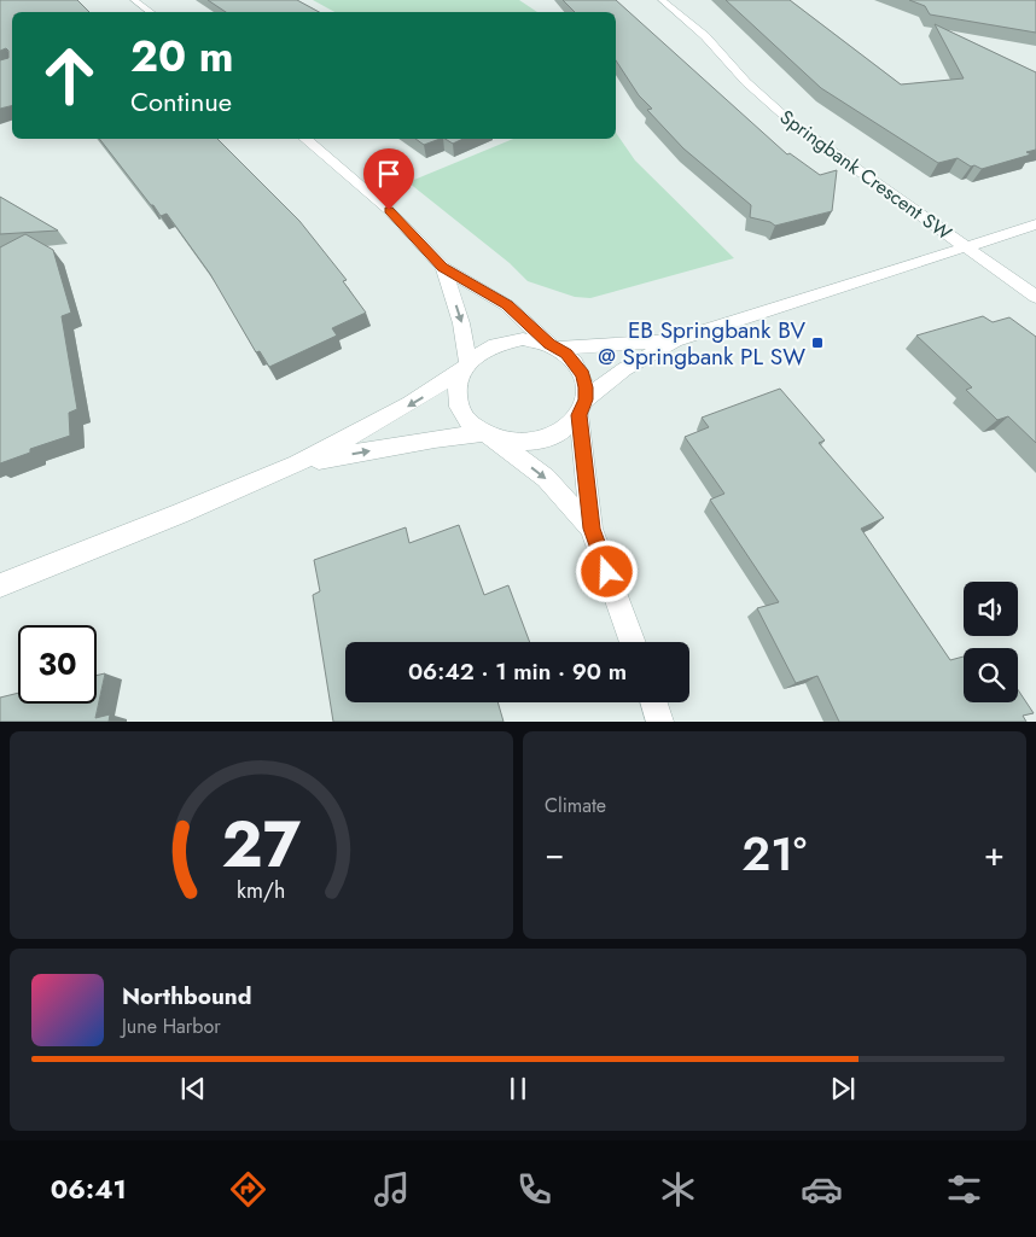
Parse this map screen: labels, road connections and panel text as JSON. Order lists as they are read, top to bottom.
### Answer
{
  "streets": {
    "street": ["Springbank Crescent SW"]
  },
  "places": {
    "transit": ["EB Springbank BV @ Springbank PL SW"]
  },
  "page": {
    "turn": ["20 m", "Continue"],
    "limit": "30",
    "trip": "06:42 · 1 min · 90 m",
    "tile": "Climate",
    "heat": ["−", "21°", "+"],
    "song": ["Northbound", "June Harbor"],
    "tabs": "06:41",
    "gauge": ["27", "km/h"]
  }
}
